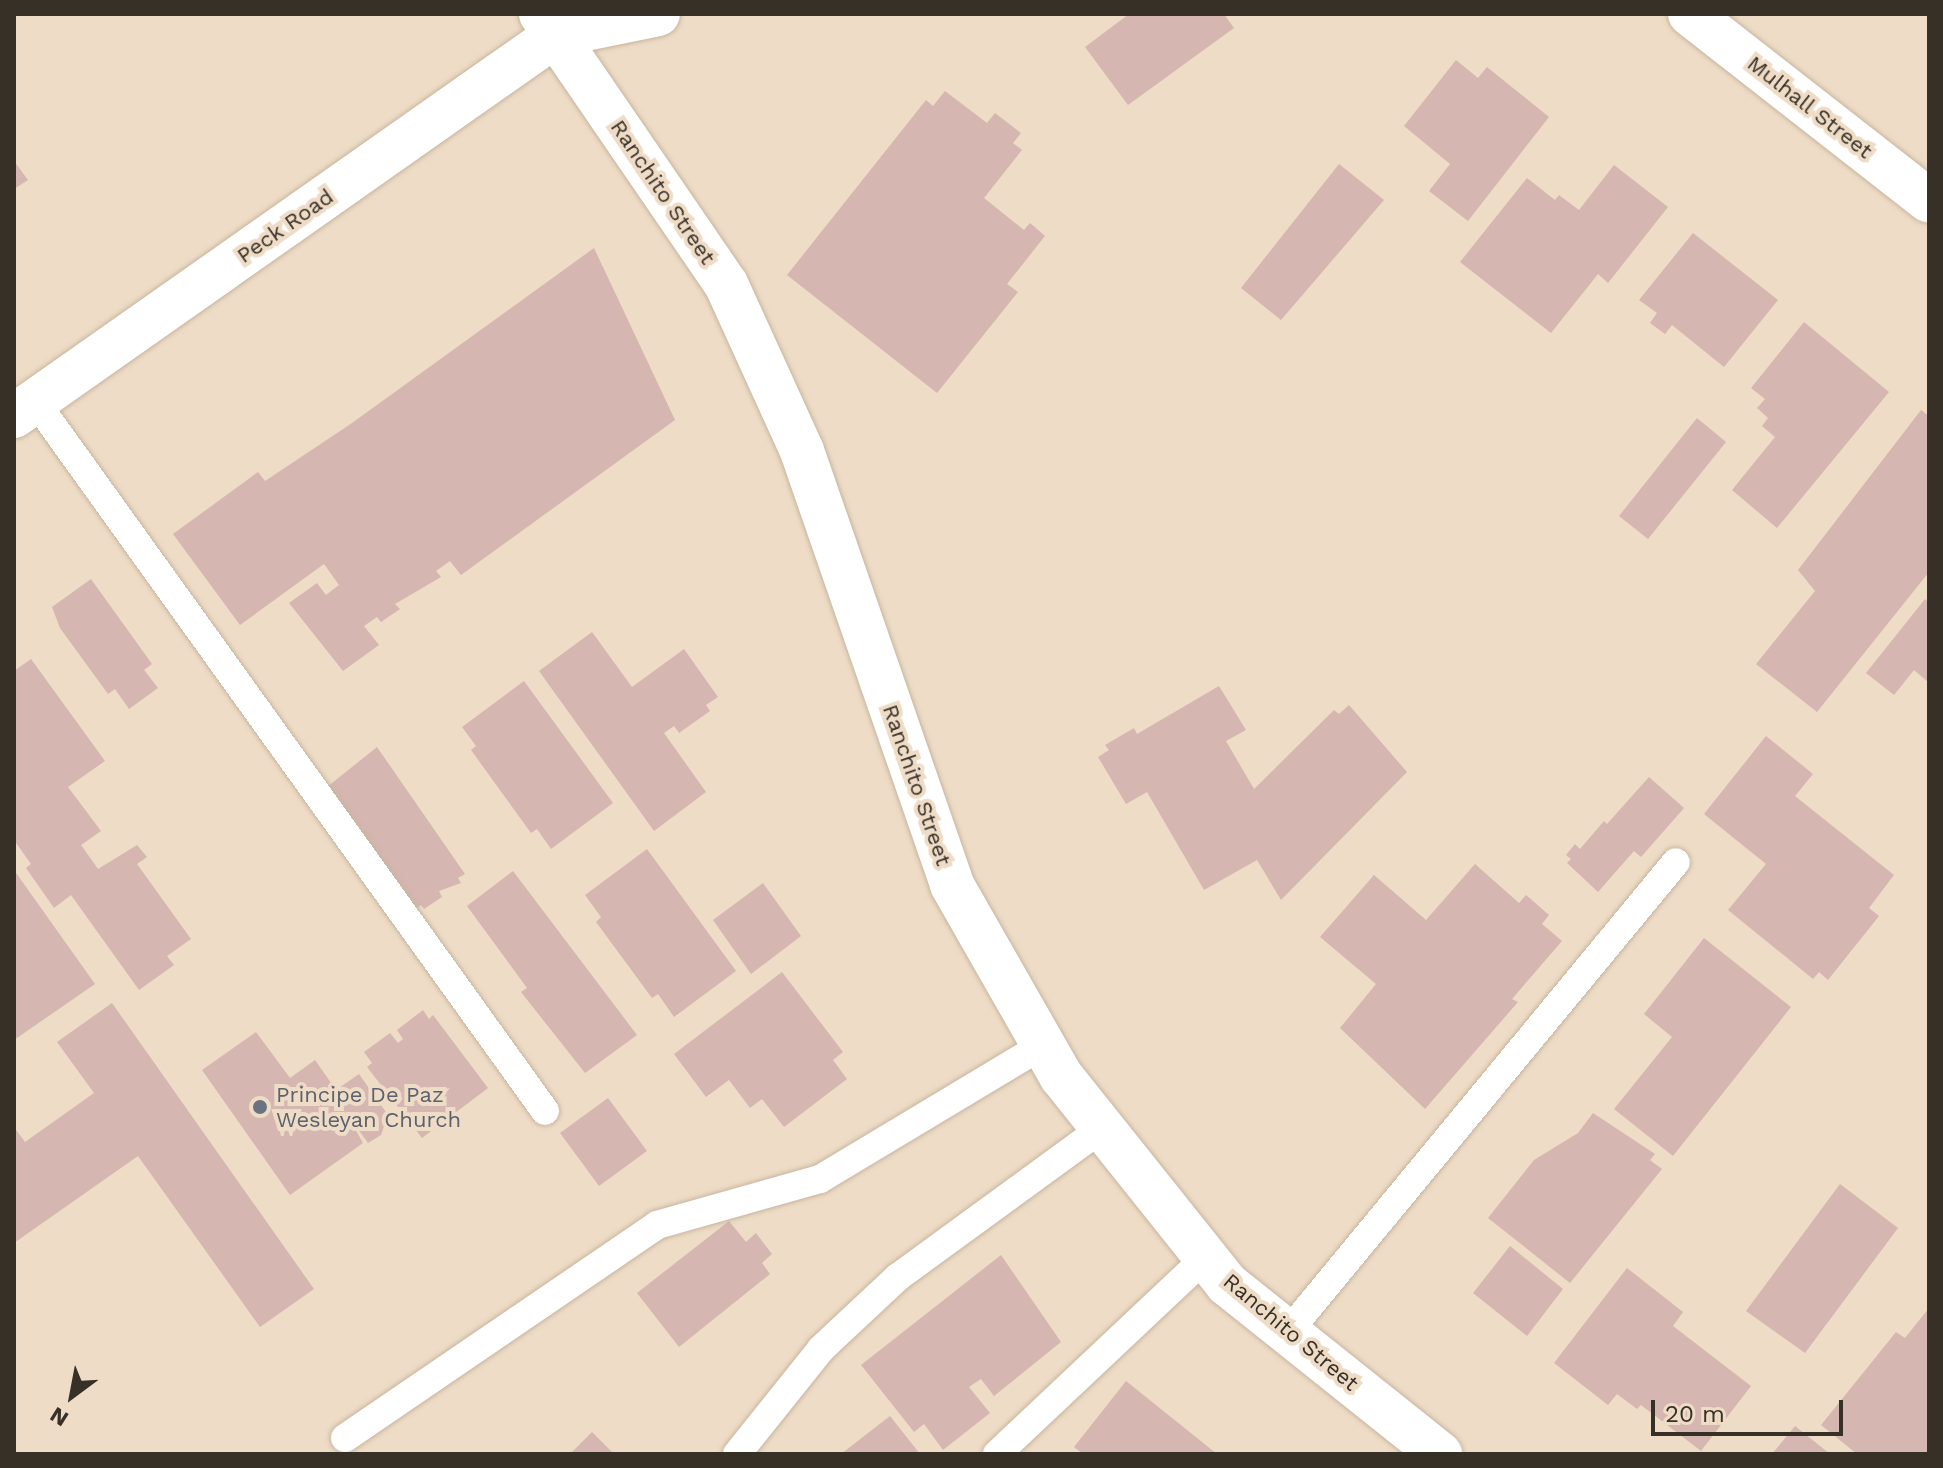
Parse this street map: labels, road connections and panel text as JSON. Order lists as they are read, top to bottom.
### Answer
{
  "streets": {
    "street": ["Mulhall Street", "Ranchito Street", "Peck Road"]
  },
  "crossings": [
    ["Ranchito Street", "Peck Road"]
  ],
  "places": ["Principe De Paz Wesleyan Church"],
  "scale_bar": "20 m",
  "north": "bottom left"
}
